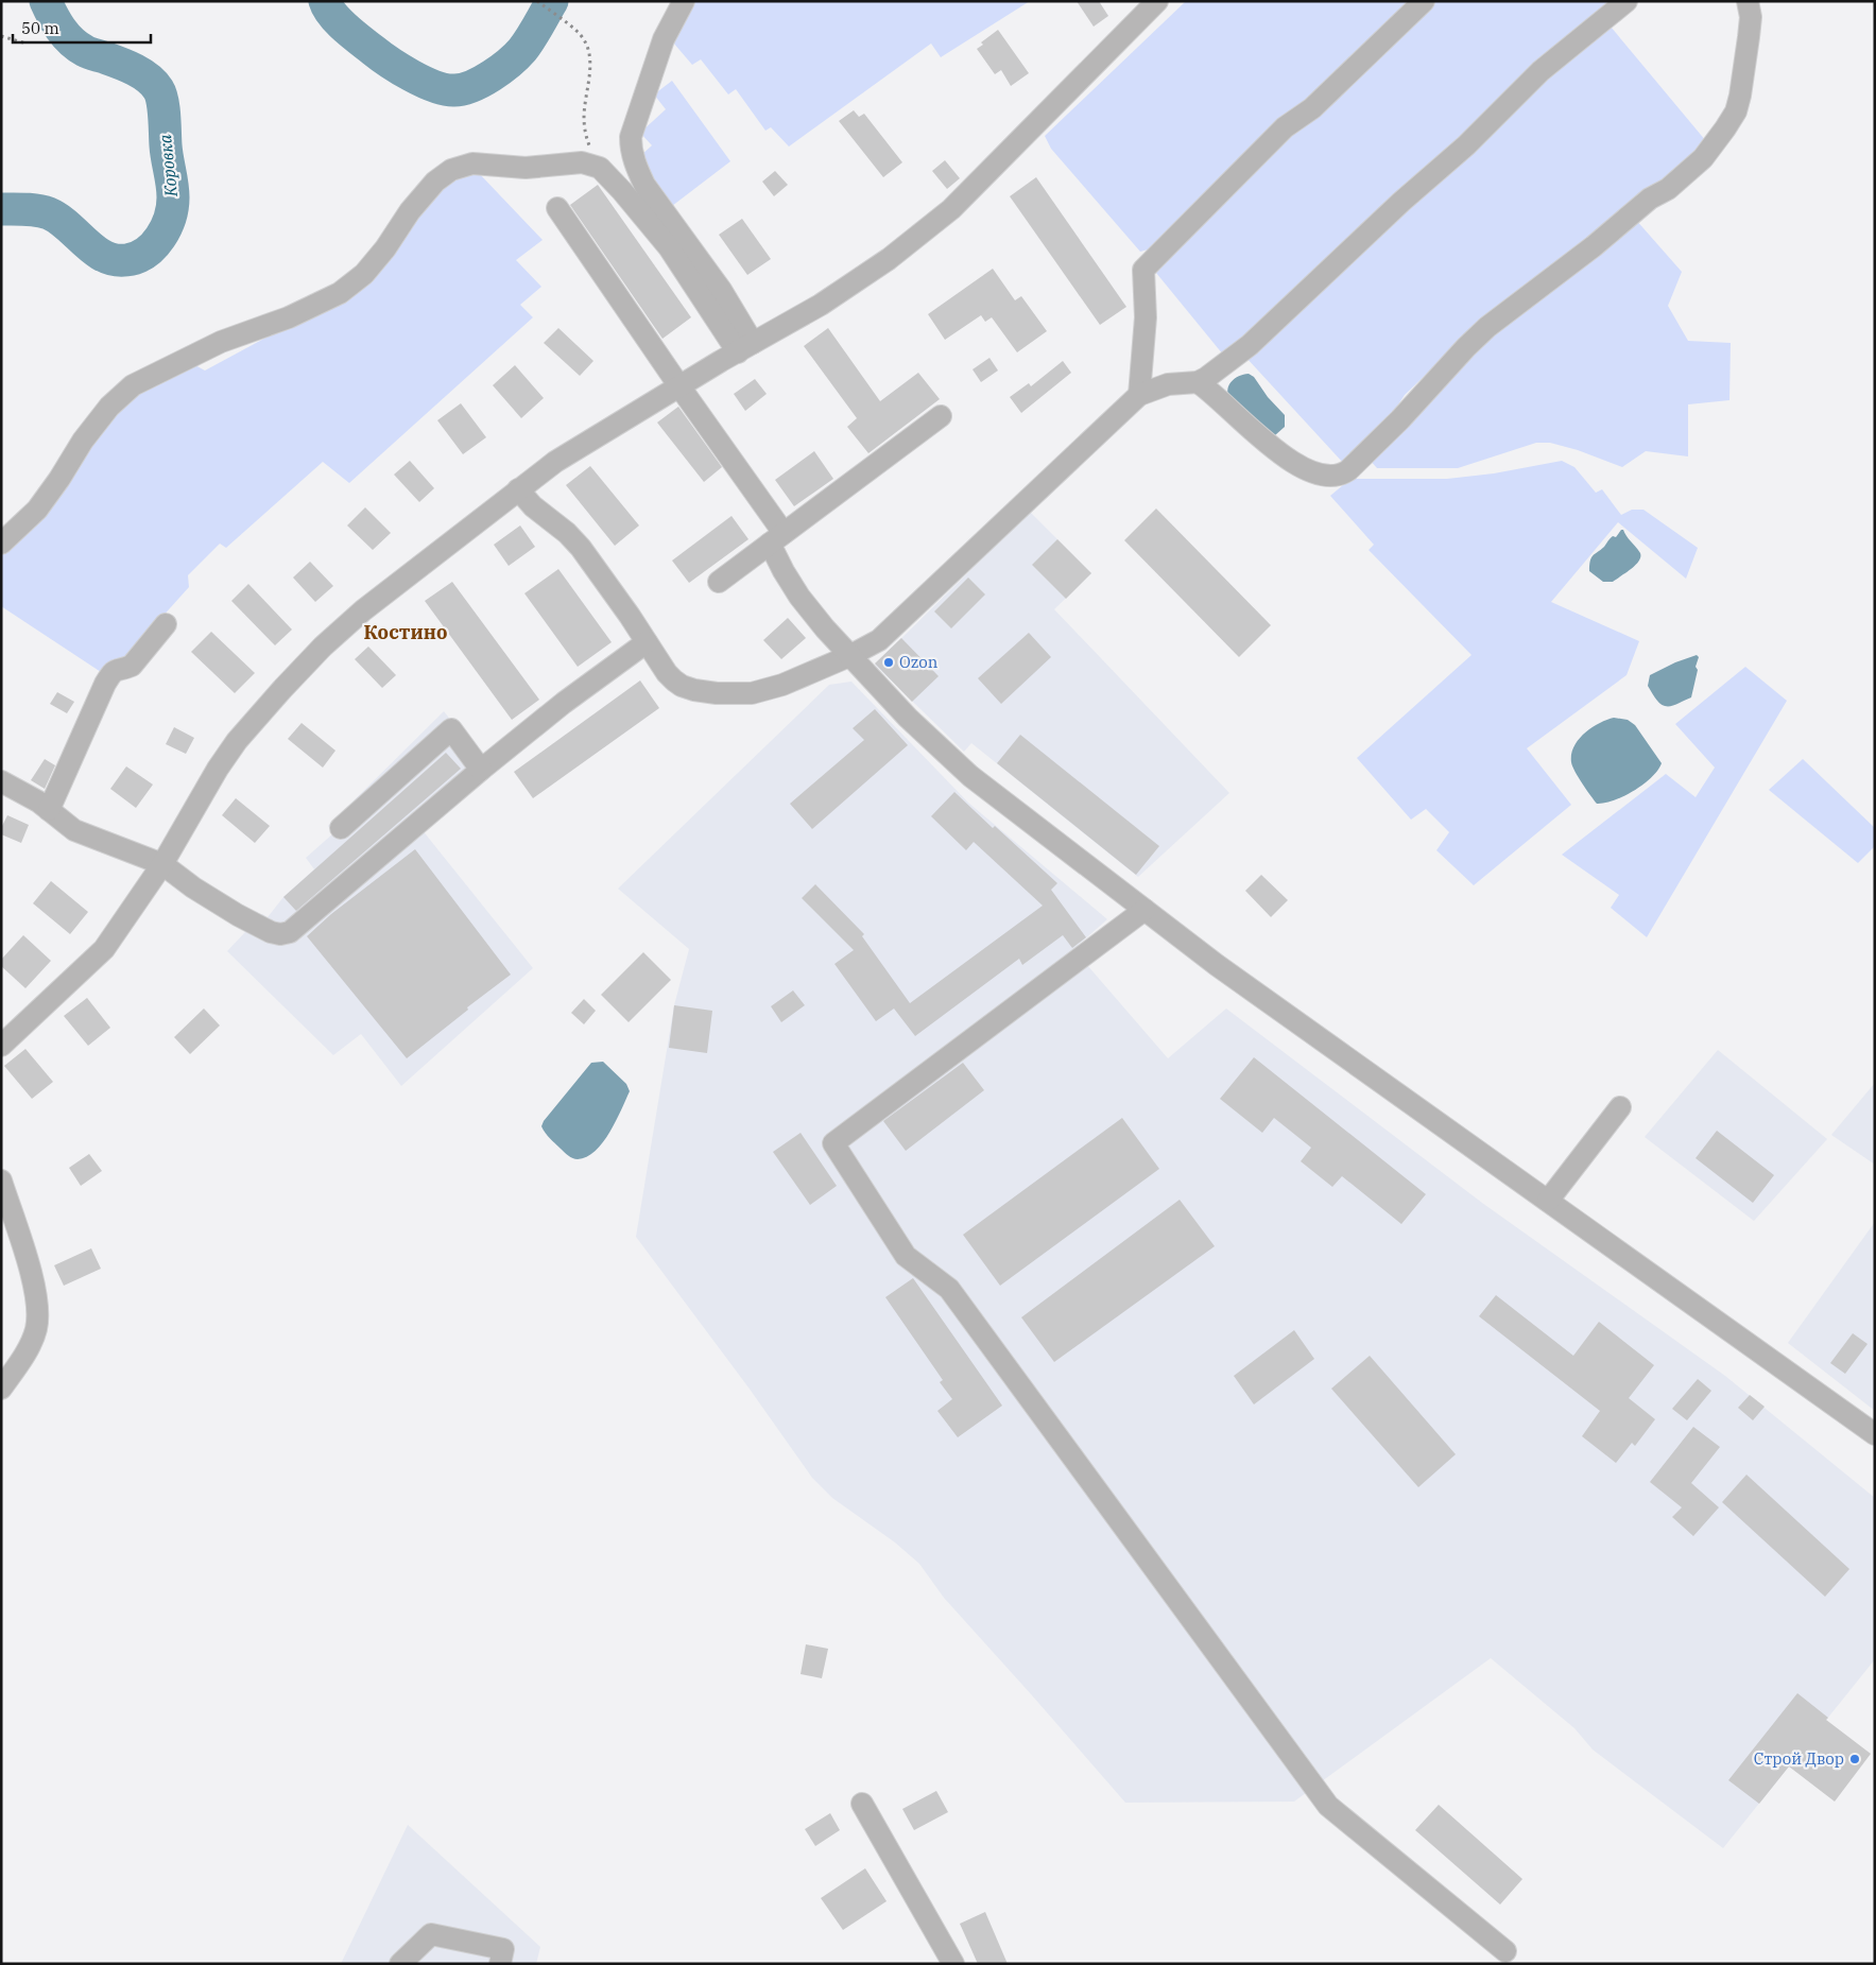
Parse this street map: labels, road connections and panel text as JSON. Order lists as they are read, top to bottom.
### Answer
{
  "districts": ["Костино"],
  "water": ["Коровка"],
  "places": ["Ozon", "Строй Двор"],
  "scale_bar": "50 m"
}
